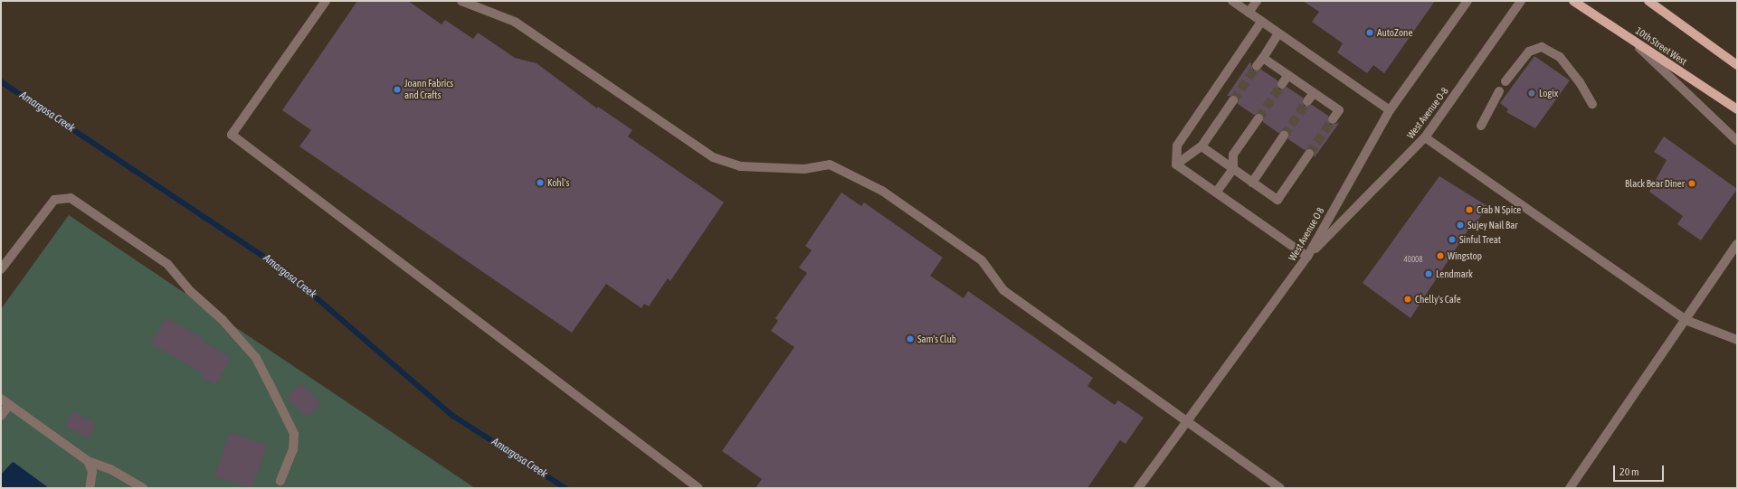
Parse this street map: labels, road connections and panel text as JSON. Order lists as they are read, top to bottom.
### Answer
{
  "streets": {
    "main road": ["10th Street West"],
    "street": ["West Avenue O-8", "West Avenue O 8"]
  },
  "crossings": [
    ["West Avenue O-8", "West Avenue O 8"]
  ],
  "water": ["Amargosa Creek"],
  "places": [
    "AutoZone",
    "Joann Fabrics and Crafts",
    "Logix",
    "Kohl's",
    "Black Bear Diner",
    "Crab N Spice",
    "Sujey Nail Bar",
    "Sinful Treat",
    "Wingstop",
    "Lendmark",
    "Chelly's Cafe",
    "Sam's Club"
  ],
  "house_numbers": ["40008"],
  "scale_bar": "20 m"
}
